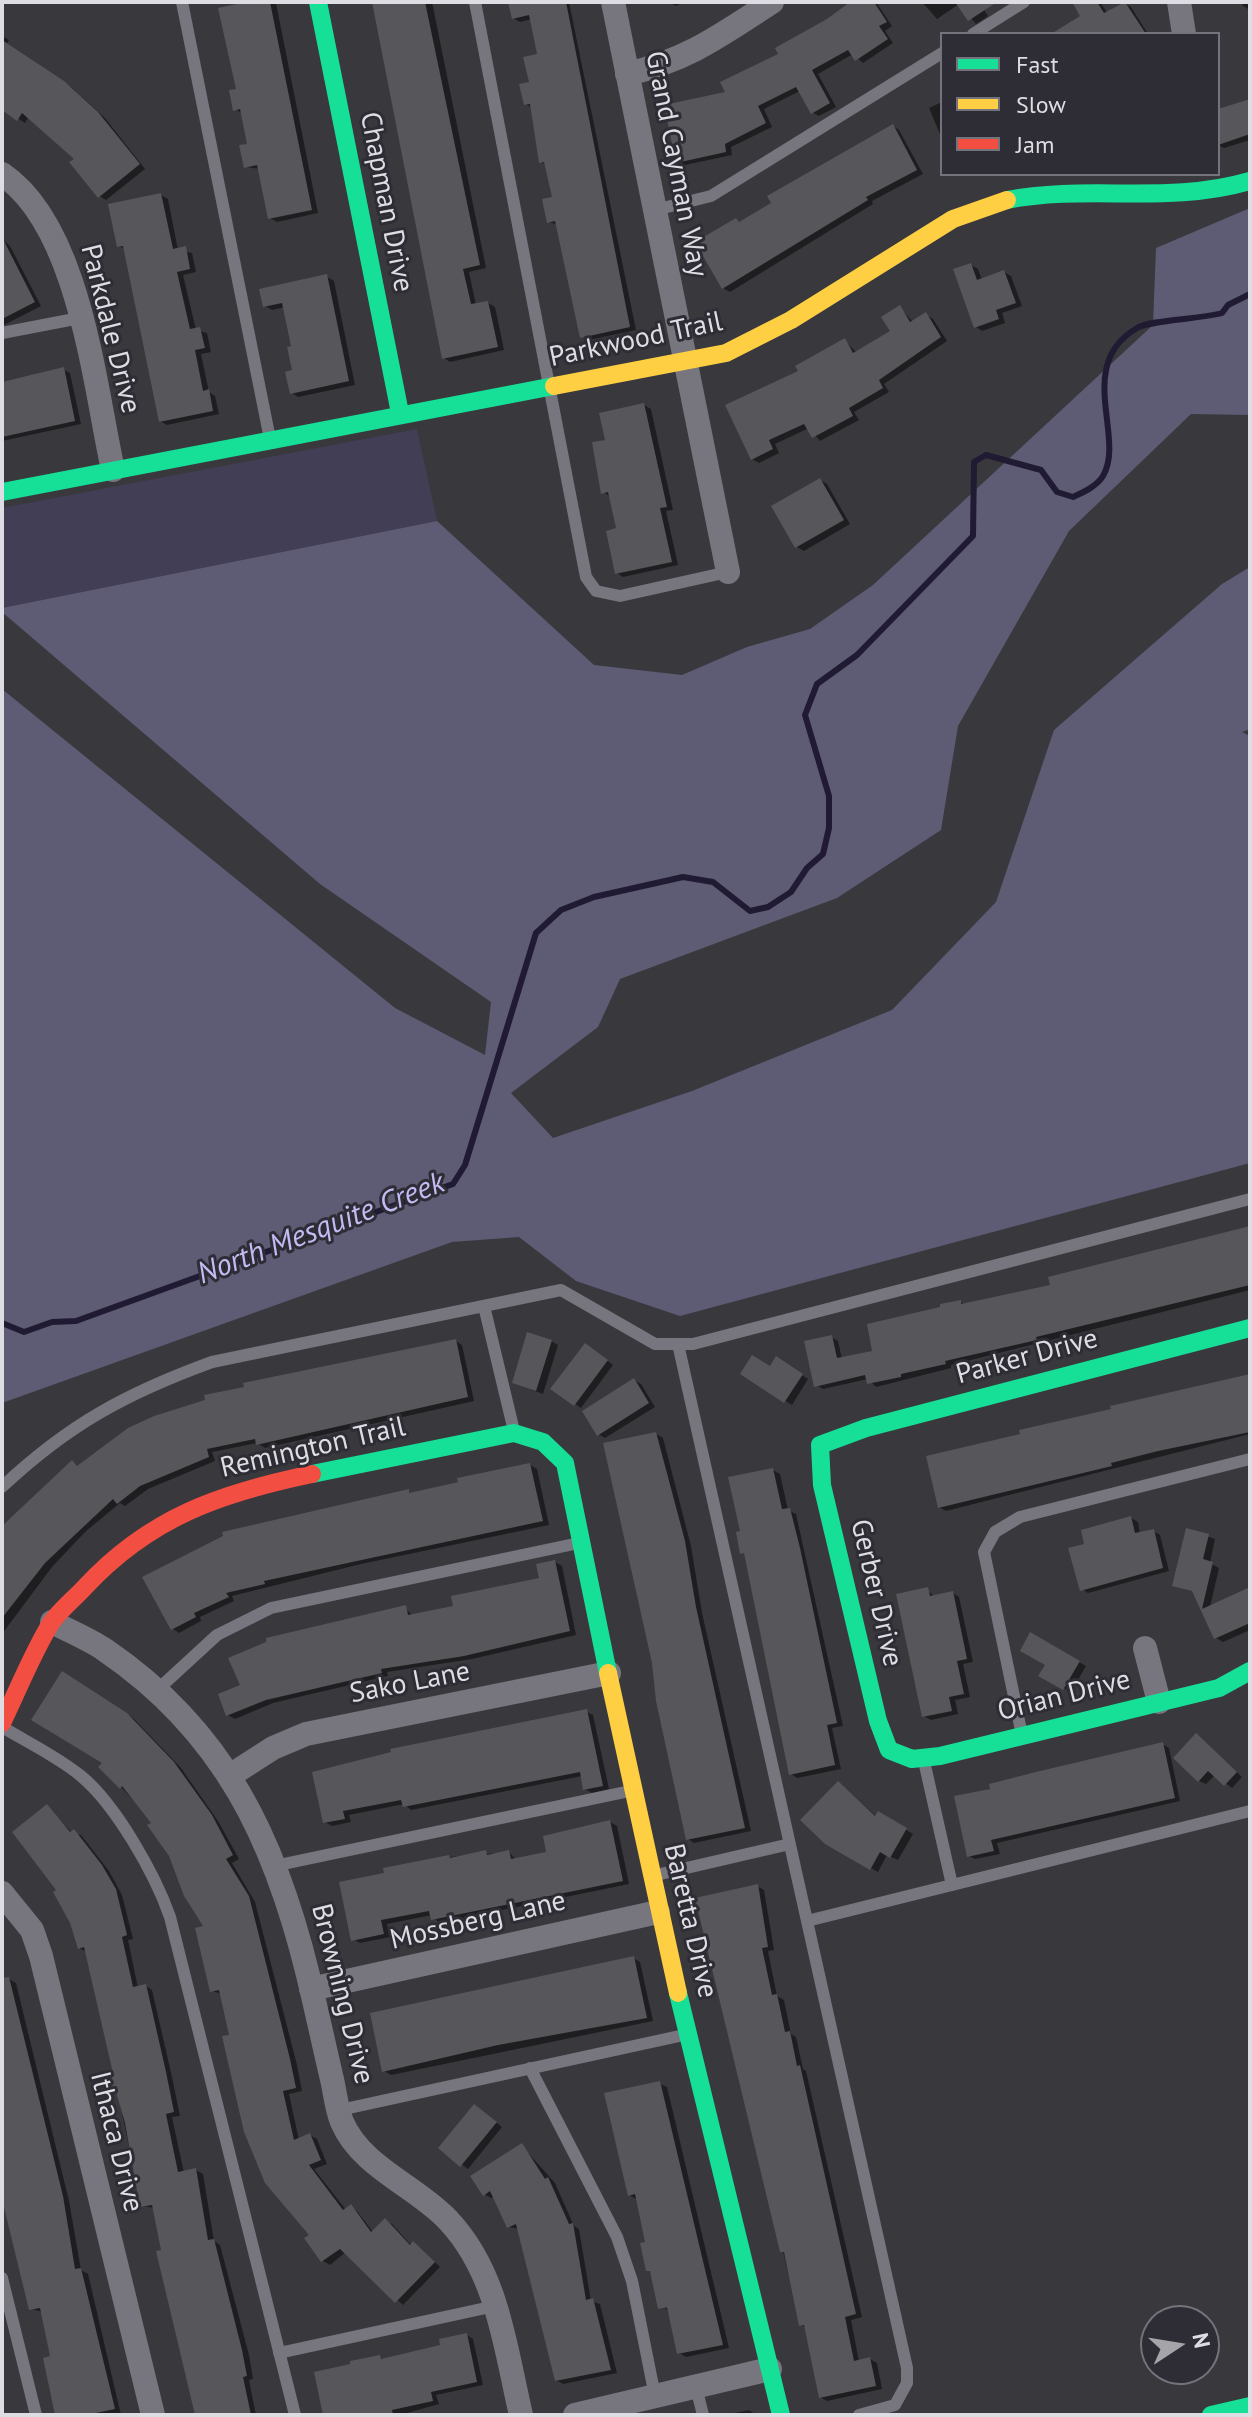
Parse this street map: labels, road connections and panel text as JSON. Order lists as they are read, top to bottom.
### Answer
{
  "streets": {
    "street": [
      "Grand Cayman Way",
      "Chapman Drive",
      "Parkdale Drive",
      "Parkwood Trail",
      "Parker Drive",
      "Remington Trail",
      "Gerber Drive",
      "Sako Lane",
      "Orian Drive",
      "Mossberg Lane",
      "Baretta Drive",
      "Browning Drive",
      "Ithaca Drive"
    ]
  },
  "crossings": [
    ["Grand Cayman Way", "Parkwood Trail"],
    ["Chapman Drive", "Parkwood Trail"],
    ["Parkdale Drive", "Parkwood Trail"],
    ["Parker Drive", "Gerber Drive"],
    ["Remington Trail", "Baretta Drive"],
    ["Remington Trail", "Browning Drive"],
    ["Gerber Drive", "Orian Drive"],
    ["Sako Lane", "Baretta Drive"],
    ["Sako Lane", "Browning Drive"],
    ["Mossberg Lane", "Baretta Drive"],
    ["Mossberg Lane", "Browning Drive"]
  ],
  "water": ["North Mesquite Creek"],
  "legend": ["Fast", "Slow", "Jam"],
  "north": "right"
}
